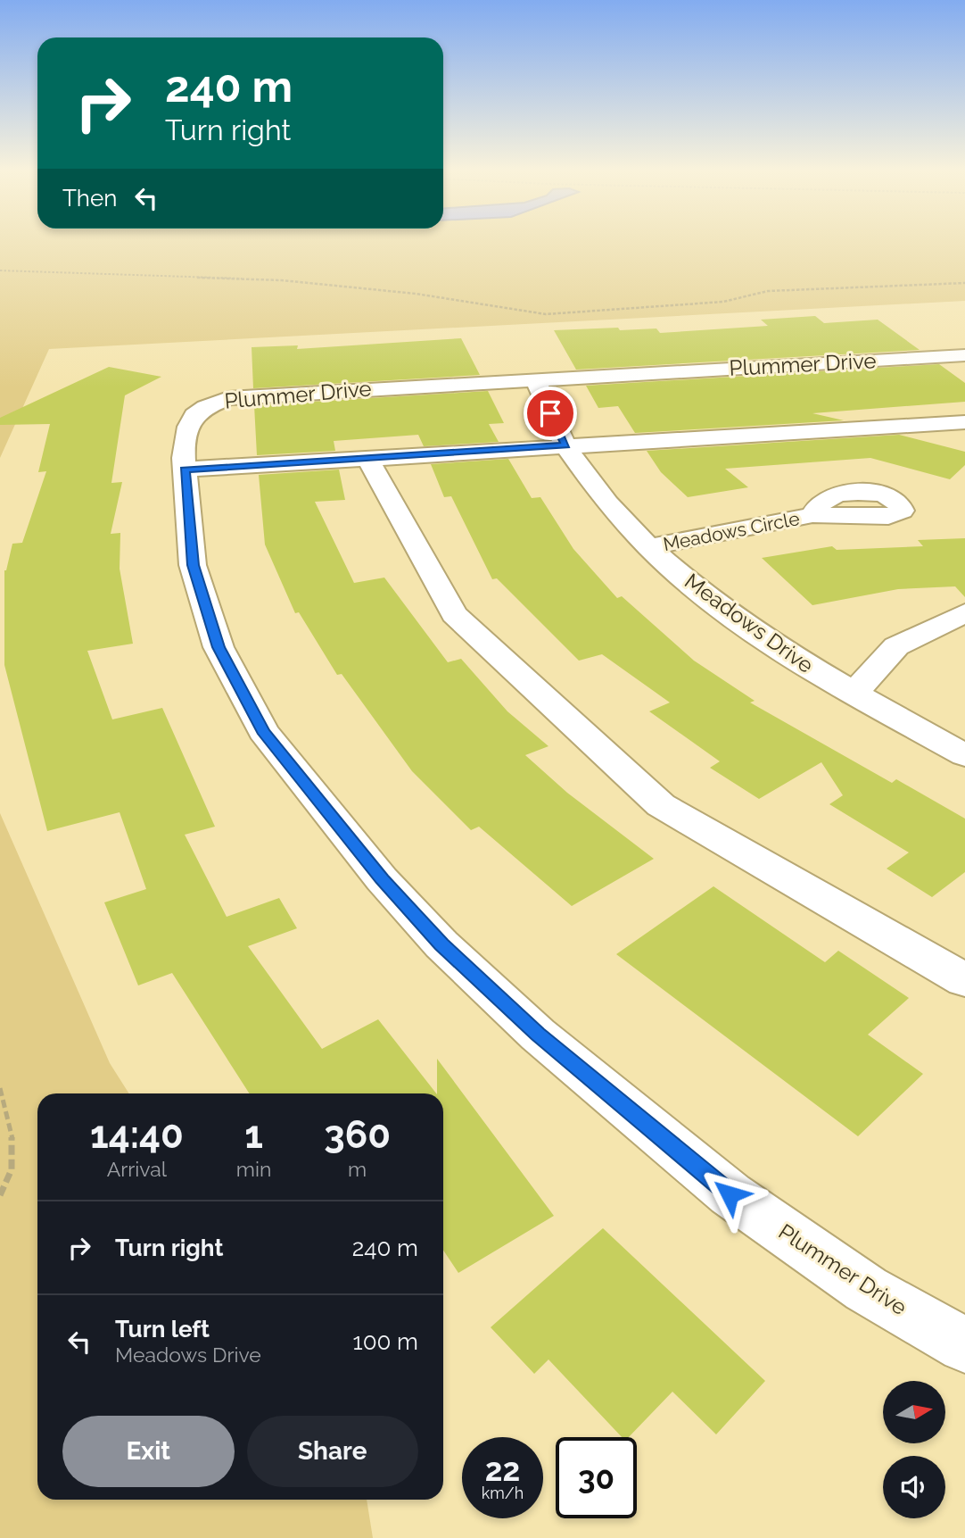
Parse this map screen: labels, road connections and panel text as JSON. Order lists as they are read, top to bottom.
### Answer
{
  "streets": {
    "street": ["Plummer Drive", "Meadows Circle", "Meadows Drive"]
  },
  "crossings": [
    ["Plummer Drive", "Meadows Drive"],
    ["Meadows Circle", "Meadows Drive"]
  ],
  "north": "right",
  "page": {
    "turn": ["240 m", "Turn right"],
    "then": "Then",
    "eta": [
      "14:40",
      "Arrival",
      "1",
      "min",
      "360",
      "m"
    ],
    "list": [
      {
        "name": "Turn right",
        "value": "240 m"
      },
      {
        "name": "Turn left",
        "note": "Meadows Drive",
        "value": "100 m"
      }
    ],
    "buttons": ["Exit", "Share"],
    "speed": "22 km/h",
    "limit": "30"
  }
}
